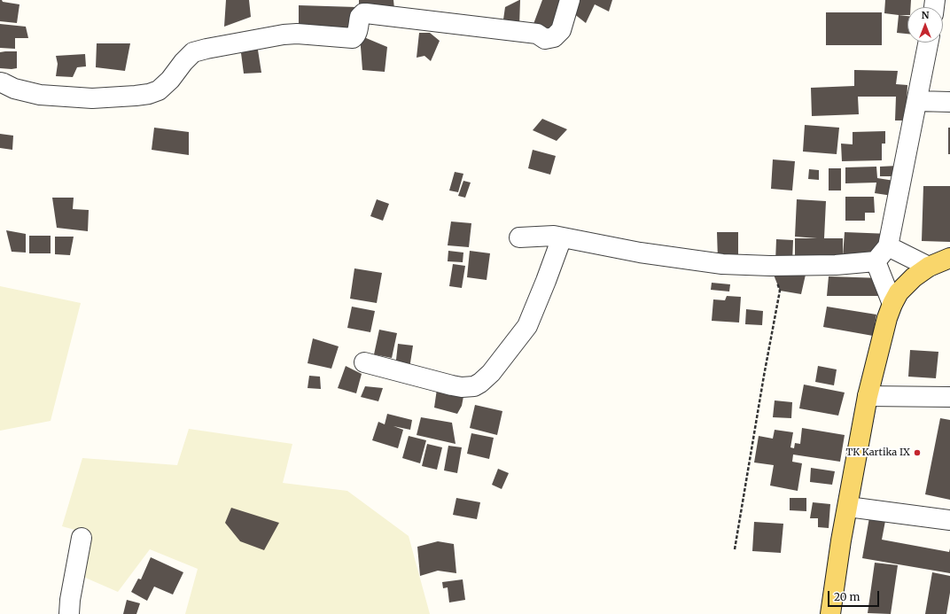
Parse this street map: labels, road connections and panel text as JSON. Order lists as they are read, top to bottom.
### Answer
{
  "places": ["TK Kartika IX"],
  "scale_bar": "20 m",
  "north": "top"
}
